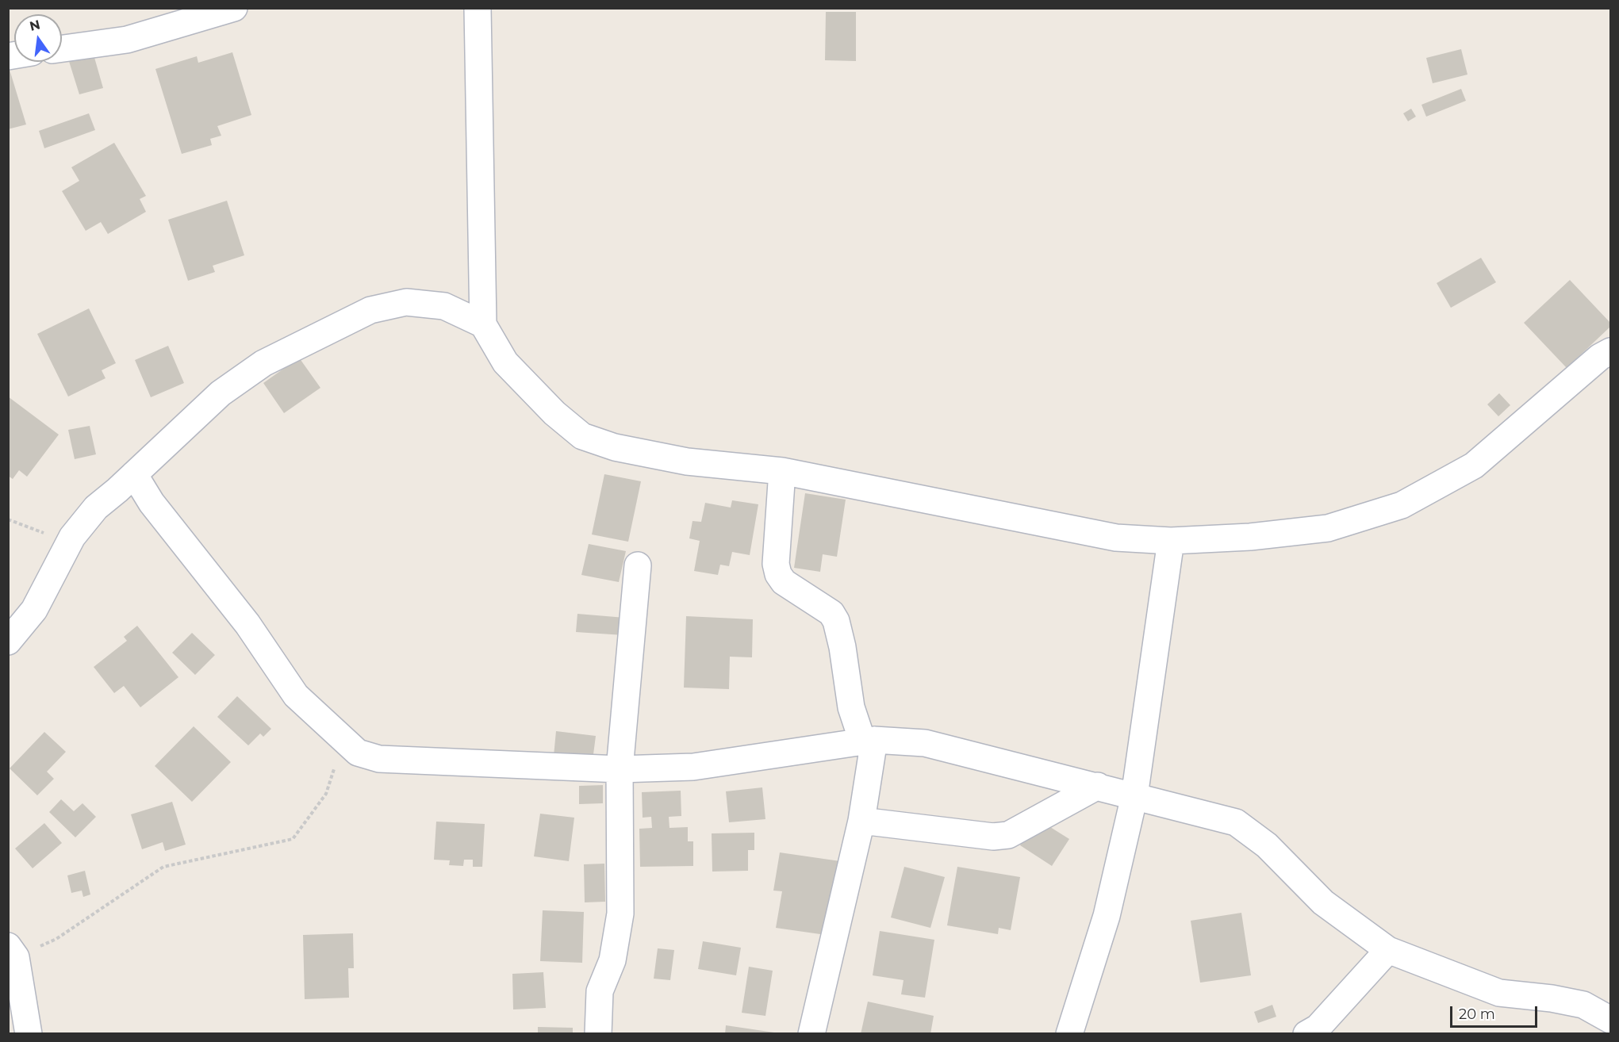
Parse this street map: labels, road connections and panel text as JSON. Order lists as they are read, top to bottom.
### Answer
{
  "scale_bar": "20 m",
  "north": "top"
}
